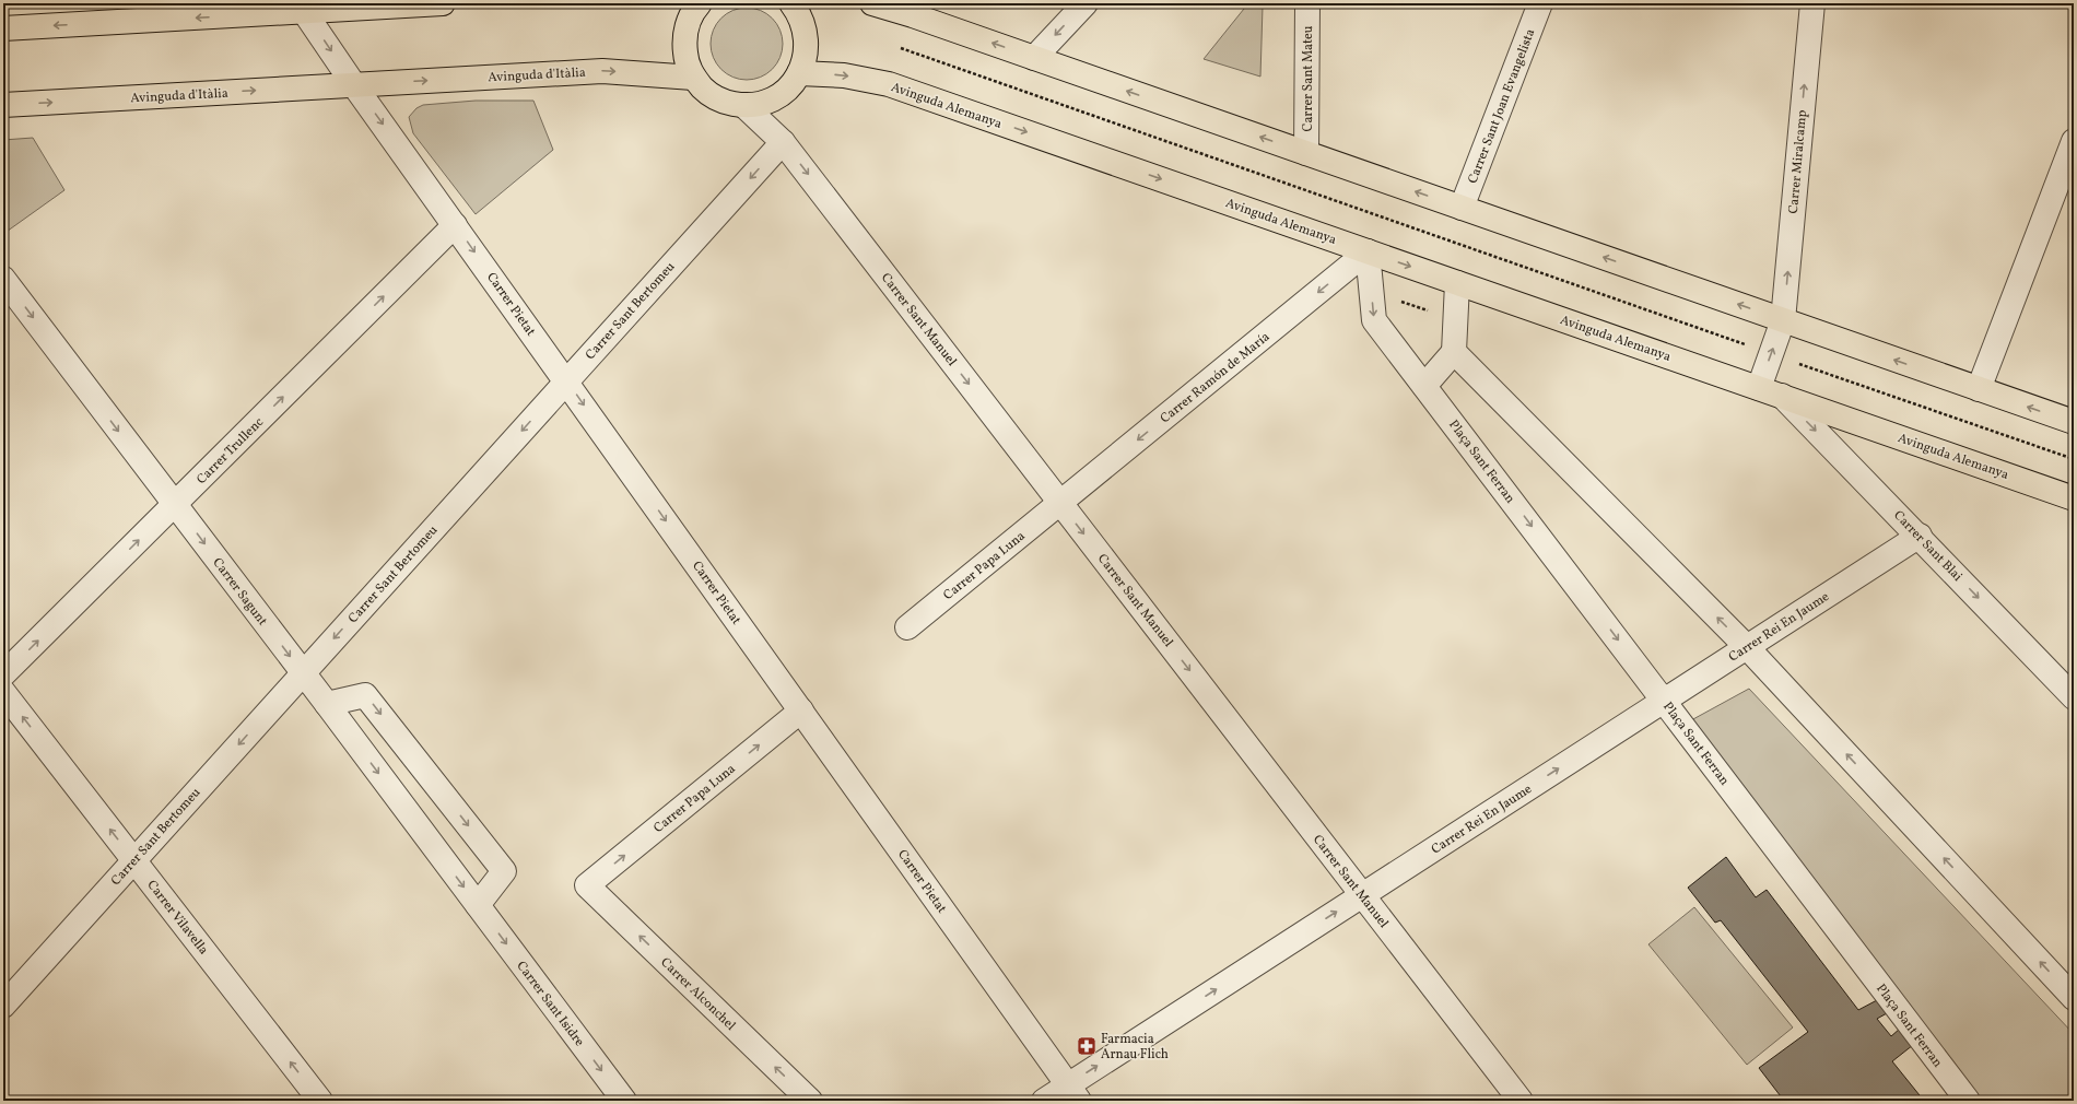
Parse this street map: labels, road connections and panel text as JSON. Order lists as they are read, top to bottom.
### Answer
{
  "streets": {
    "main road": ["Avinguda d'Itàlia", "Avinguda Alemanya"],
    "street": [
      "Carrer Sant Mateu",
      "Carrer Sant Joan Evangelista",
      "Carrer Miralcamp",
      "Carrer Pietat",
      "Carrer Sant Bertomeu",
      "Carrer Sant Manuel",
      "Carrer Ramón de María",
      "Carrer Trullenc",
      "Plaça Sant Ferran",
      "Carrer Sant Blai",
      "Carrer Papa Luna",
      "Carrer Sagunt",
      "Carrer Rei En Jaume",
      "Carrer Vilavella",
      "Carrer Alconchel",
      "Carrer Sant Isidre"
    ]
  },
  "crossings": [
    ["Avinguda d'Itàlia", "Carrer Pietat"],
    ["Avinguda Alemanya", "Carrer Ramón de María"],
    ["Avinguda Alemanya", "Carrer Sant Blai"],
    ["Carrer Pietat", "Carrer Sant Bertomeu"],
    ["Carrer Pietat", "Carrer Trullenc"],
    ["Carrer Pietat", "Carrer Papa Luna"],
    ["Carrer Pietat", "Carrer Rei En Jaume"],
    ["Carrer Sant Bertomeu", "Carrer Sant Manuel"],
    ["Carrer Sant Bertomeu", "Carrer Sagunt"],
    ["Carrer Sant Bertomeu", "Carrer Vilavella"],
    ["Carrer Sant Manuel", "Carrer Ramón de María"],
    ["Carrer Sant Manuel", "Carrer Papa Luna"],
    ["Carrer Sant Manuel", "Carrer Rei En Jaume"],
    ["Carrer Ramón de María", "Carrer Papa Luna"],
    ["Carrer Trullenc", "Carrer Sagunt"],
    ["Plaça Sant Ferran", "Carrer Rei En Jaume"],
    ["Carrer Sant Blai", "Carrer Rei En Jaume"],
    ["Carrer Papa Luna", "Carrer Alconchel"],
    ["Carrer Sagunt", "Carrer Sant Isidre"]
  ],
  "one_way": [
    "Carrer Miralcamp",
    "Carrer Pietat",
    "Carrer Sant Bertomeu",
    "Carrer Sant Manuel",
    "Carrer Ramón de María",
    "Carrer Trullenc",
    "Carrer Papa Luna",
    "Carrer Sagunt",
    "Carrer Rei En Jaume",
    "Carrer Vilavella",
    "Carrer Alconchel",
    "Carrer Sant Isidre"
  ],
  "places": {
    "pharmacy": ["Farmacia Arnau Flich"]
  }
}
